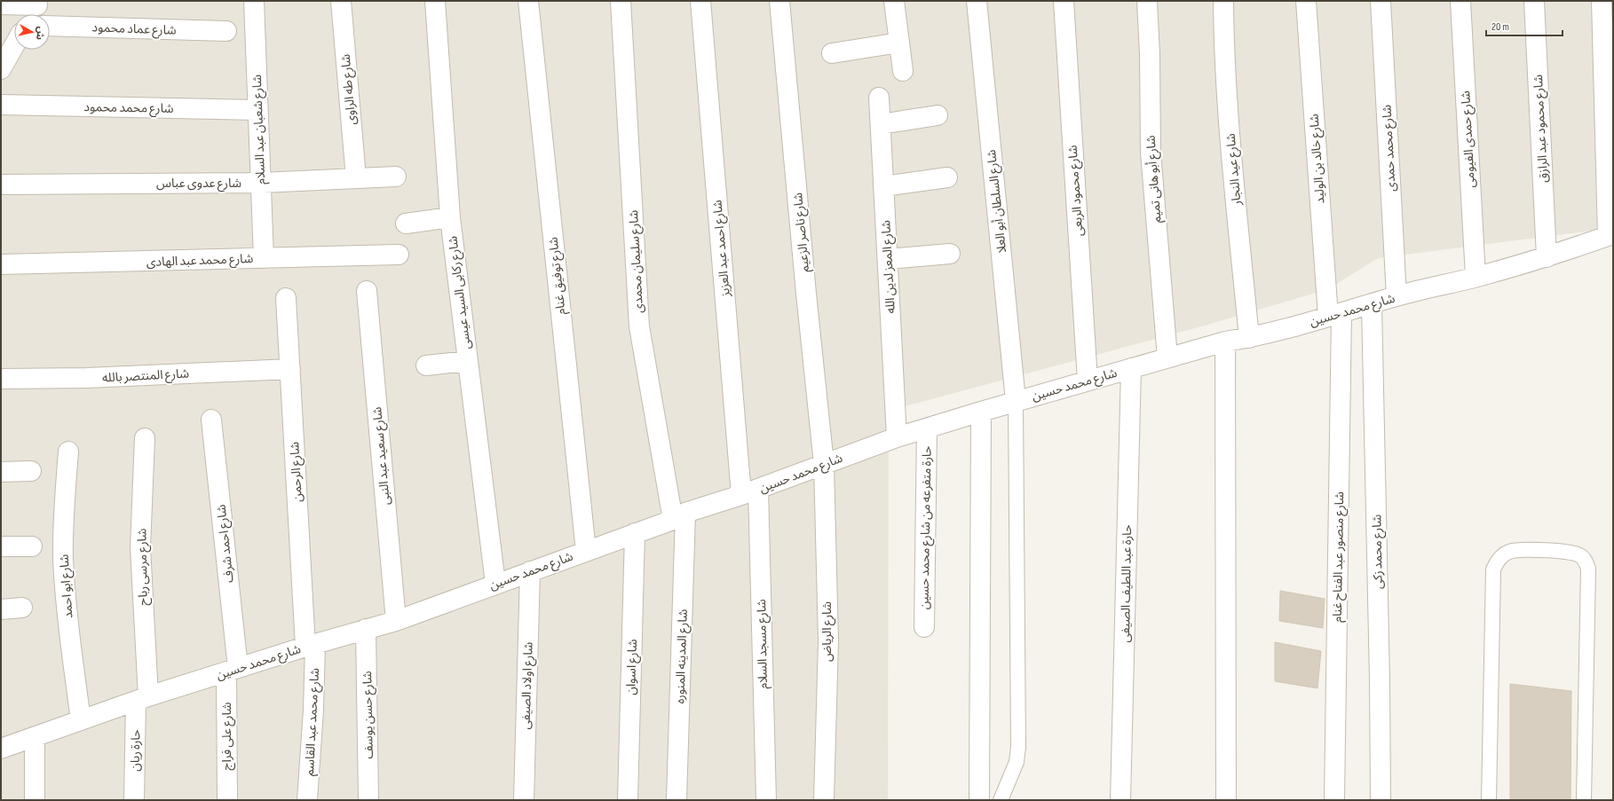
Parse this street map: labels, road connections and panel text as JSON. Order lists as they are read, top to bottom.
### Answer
{
  "streets": {
    "street": [
      "شارع عماد محمود",
      "شارع طه الراوى",
      "شارع محمد محمود",
      "شارع محمود عبد الرازق",
      "شارع شعبان عبد السلام",
      "شارع حمدى الفيومى",
      "شارع محمد حمدى",
      "شارع خالد بن الوليد",
      "شارع عيد النجار",
      "شارع أبو هانى تميم",
      "شارع عدوى عباس",
      "شارع محمود الربعى",
      "شارع السلطان أبو العلا",
      "شارع ناصر الزعيم",
      "شارع احمد عبد العزيز",
      "شارع محمد عبد الهادى",
      "شارع سليمان محمدى",
      "شارع المعز لدين الله",
      "شارع توفيق غنام",
      "شارع ركابى السيد عيسى",
      "شارع محمد حسين",
      "شارع المنتصر بالله",
      "شارع سعيد عبد النبى",
      "شارع الرحمن",
      "حارة متفرعه من شارع محمد حسين",
      "شارع احمد شرف",
      "شارع محمد زكى",
      "شارع منصور عبد الفتاح غنام",
      "شارع مرسى رباح",
      "حارة عبد اللطيف الصيفى",
      "شارع ابو احمد",
      "شارع الرياض",
      "شارع مسجد السلام",
      "شارع المدينه المنوره",
      "شارع اسوان",
      "شارع اولاد الصيفى",
      "شارع حسن يوسف",
      "شارع محمد عبد القاسم",
      "شارع على فراج",
      "حارة ريان"
    ]
  },
  "crossings": [
    ["شارع طه الراوى", "شارع عدوى عباس"],
    ["شارع محمد محمود", "شارع شعبان عبد السلام"],
    ["شارع محمود عبد الرازق", "شارع محمد حسين"],
    ["شارع شعبان عبد السلام", "شارع عدوى عباس"],
    ["شارع شعبان عبد السلام", "شارع محمد عبد الهادى"],
    ["شارع حمدى الفيومى", "شارع محمد حسين"],
    ["شارع محمد حمدى", "شارع محمد حسين"],
    ["شارع خالد بن الوليد", "شارع محمد حسين"],
    ["شارع خالد بن الوليد", "شارع منصور عبد الفتاح غنام"],
    ["شارع عيد النجار", "شارع محمد حسين"],
    ["شارع أبو هانى تميم", "شارع محمد حسين"],
    ["شارع محمود الربعى", "شارع محمد حسين"],
    ["شارع السلطان أبو العلا", "شارع محمد حسين"],
    ["شارع ناصر الزعيم", "شارع محمد حسين"],
    ["شارع ناصر الزعيم", "شارع الرياض"],
    ["شارع احمد عبد العزيز", "شارع محمد حسين"],
    ["شارع احمد عبد العزيز", "شارع مسجد السلام"],
    ["شارع سليمان محمدى", "شارع محمد حسين"],
    ["شارع سليمان محمدى", "شارع المدينه المنوره"],
    ["شارع المعز لدين الله", "شارع محمد حسين"],
    ["شارع توفيق غنام", "شارع محمد حسين"],
    ["شارع ركابى السيد عيسى", "شارع محمد حسين"],
    ["شارع محمد حسين", "شارع سعيد عبد النبى"],
    ["شارع محمد حسين", "شارع الرحمن"],
    ["شارع محمد حسين", "حارة متفرعه من شارع محمد حسين"],
    ["شارع محمد حسين", "شارع احمد شرف"],
    ["شارع محمد حسين", "شارع محمد زكى"],
    ["شارع محمد حسين", "شارع منصور عبد الفتاح غنام"],
    ["شارع محمد حسين", "شارع مرسى رباح"],
    ["شارع محمد حسين", "حارة عبد اللطيف الصيفى"],
    ["شارع محمد حسين", "شارع ابو احمد"],
    ["شارع محمد حسين", "شارع الرياض"],
    ["شارع محمد حسين", "شارع مسجد السلام"],
    ["شارع محمد حسين", "شارع المدينه المنوره"],
    ["شارع محمد حسين", "شارع اسوان"],
    ["شارع محمد حسين", "شارع اولاد الصيفى"],
    ["شارع محمد حسين", "شارع حسن يوسف"],
    ["شارع محمد حسين", "شارع محمد عبد القاسم"],
    ["شارع محمد حسين", "شارع على فراج"],
    ["شارع محمد حسين", "حارة ريان"],
    ["شارع المنتصر بالله", "شارع الرحمن"],
    ["شارع الرحمن", "شارع محمد عبد القاسم"],
    ["شارع احمد شرف", "شارع على فراج"],
    ["شارع مرسى رباح", "حارة ريان"]
  ],
  "scale_bar": "20 m",
  "north": "right"
}
